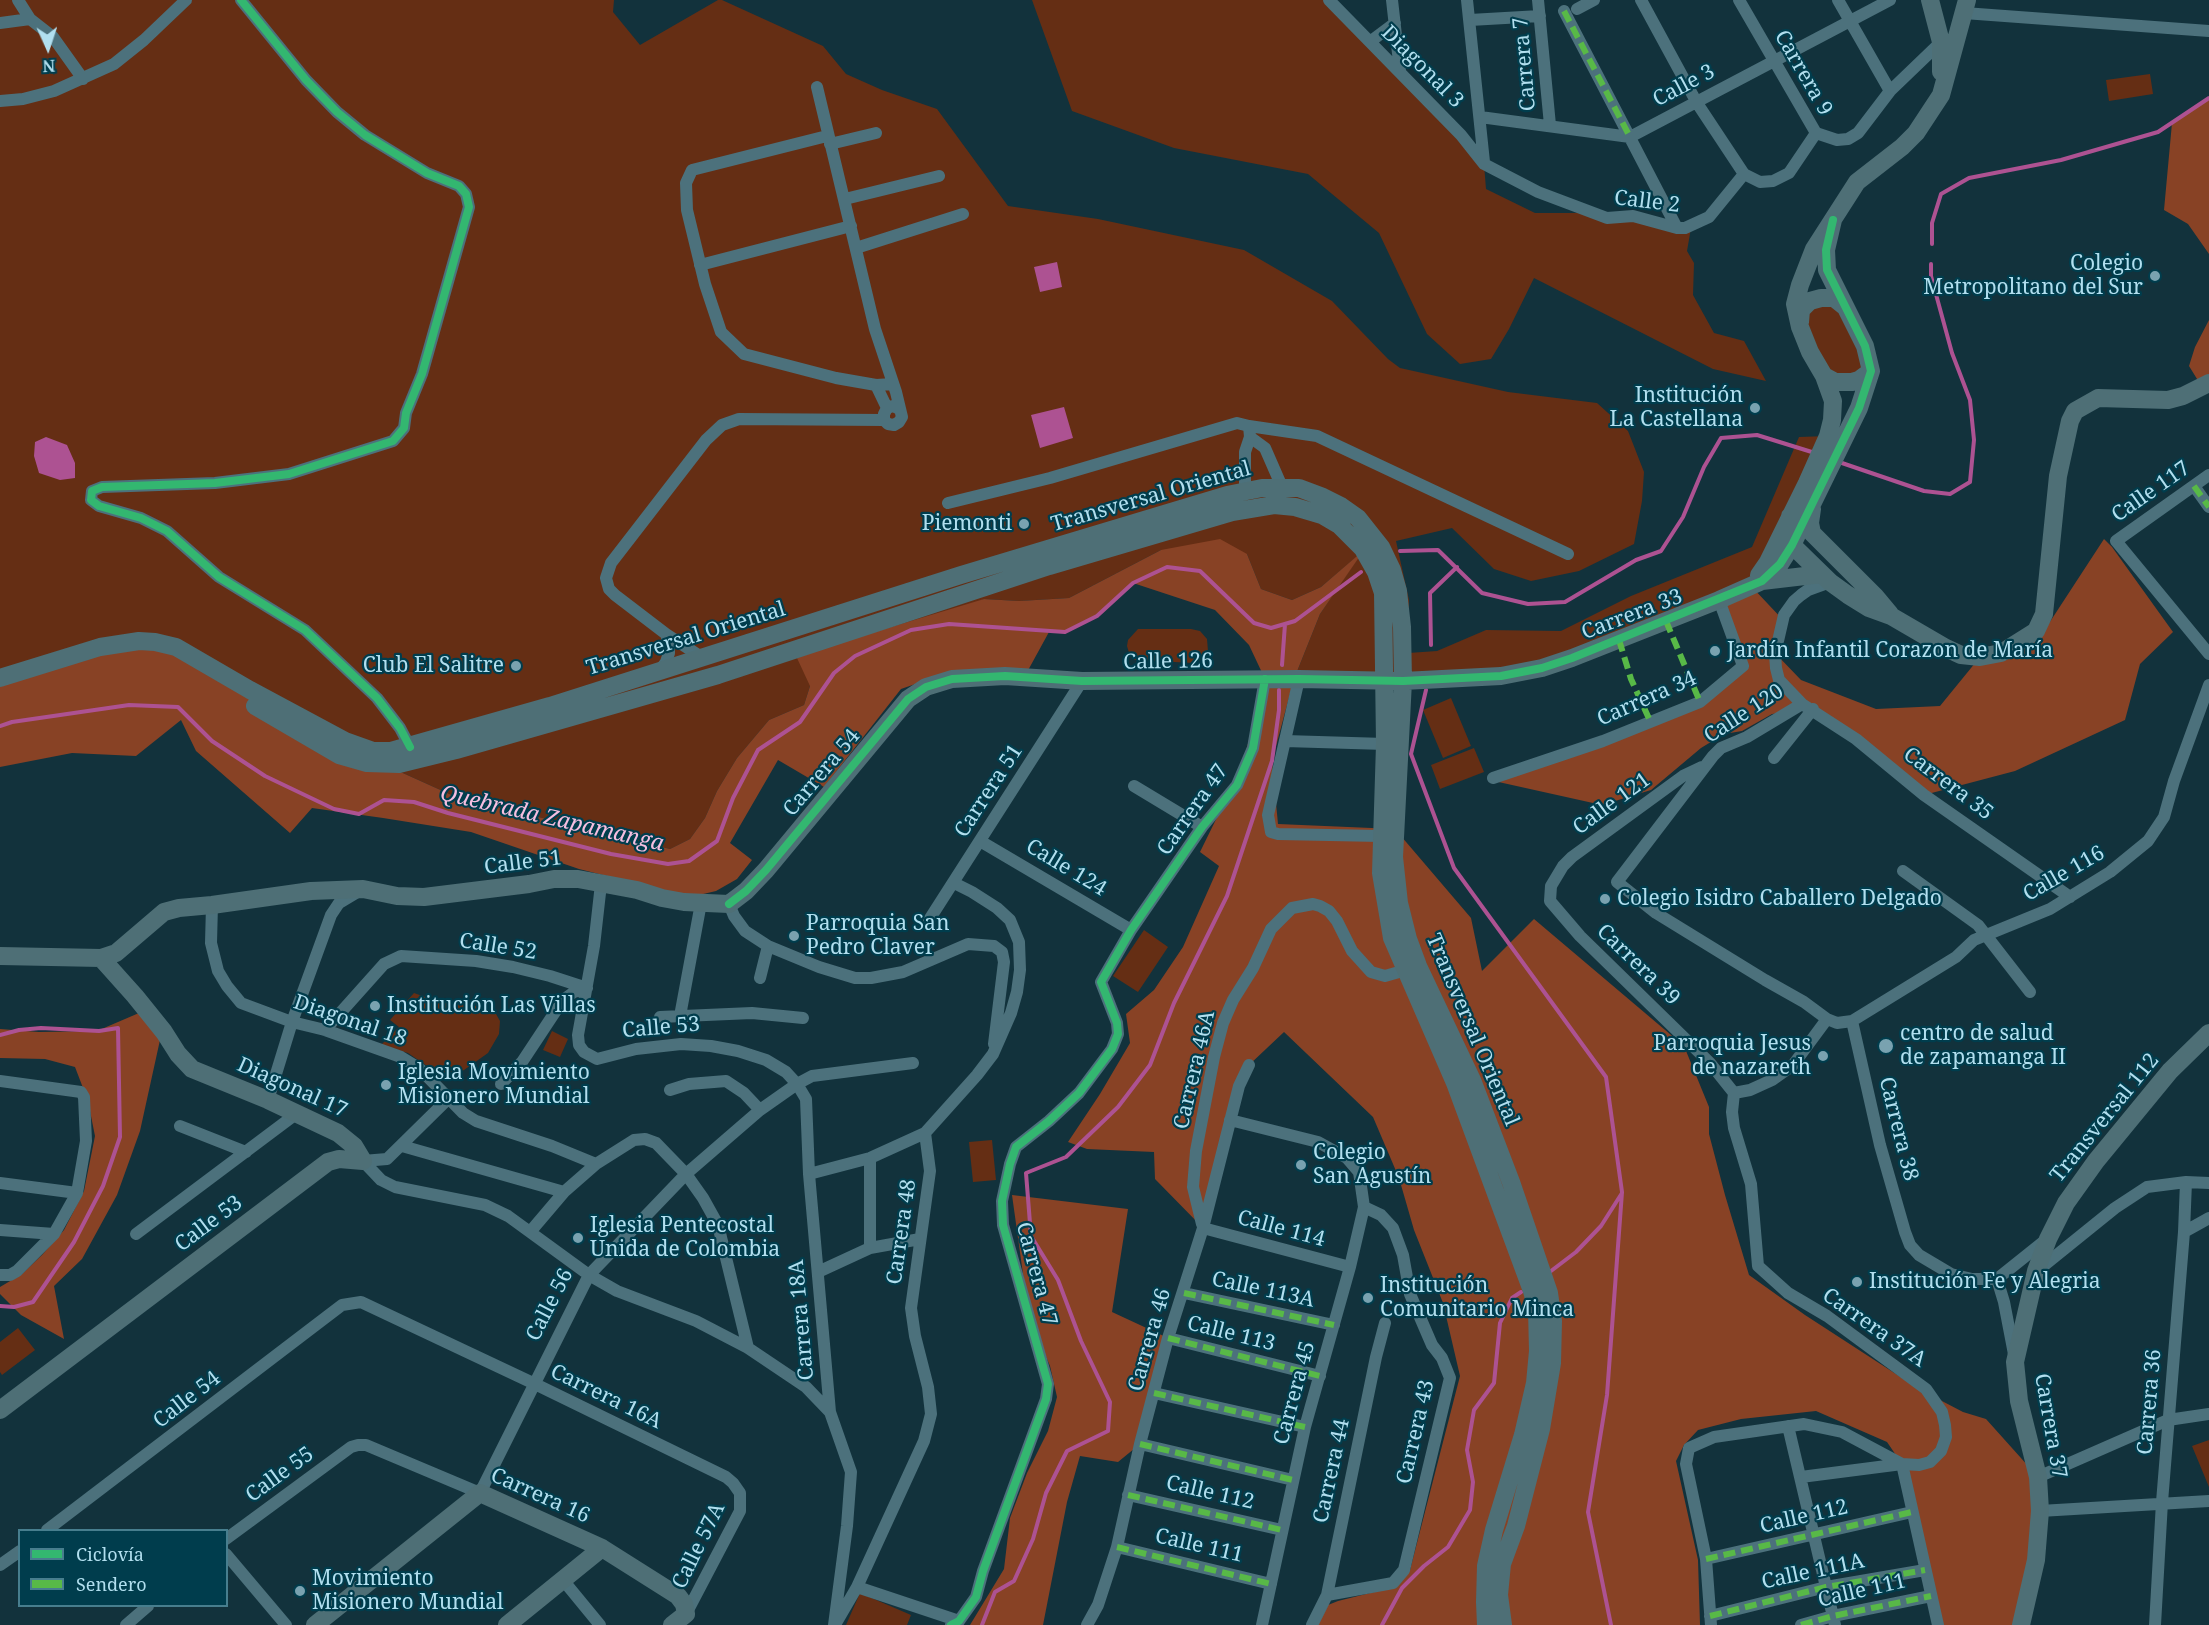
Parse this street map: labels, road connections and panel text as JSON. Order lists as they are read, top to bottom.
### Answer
{
  "streets": {
    "main road": [
      "Transversal Oriental",
      "Carrera 33",
      "Calle 126",
      "Carrera 54",
      "Calle 51",
      "Calle 53",
      "Diagonal 17",
      "Transversal 112",
      "Calle 56",
      "Carrera 37",
      "Carrera 16"
    ],
    "street": [
      "Carrera 7",
      "Diagonal 3",
      "Carrera 9",
      "Calle 3",
      "Calle 2",
      "Calle 117",
      "Carrera 34",
      "Calle 120",
      "Carrera 35",
      "Carrera 51",
      "Calle 121",
      "Carrera 47",
      "Calle 124",
      "Calle 116",
      "Calle 52",
      "Carrera 39",
      "Diagonal 18",
      "Carrera 46A",
      "Carrera 38",
      "Calle 114",
      "Carrera 48",
      "Calle 113A",
      "Carrera 18A",
      "Carrera 37A",
      "Calle 113",
      "Carrera 46",
      "Carrera 45",
      "Carrera 16A",
      "Calle 54",
      "Carrera 36",
      "Carrera 43",
      "Carrera 44",
      "Calle 55",
      "Calle 112",
      "Calle 57A",
      "Calle 111",
      "Calle 111A"
    ]
  },
  "crossings": [
    ["Diagonal 3", "Calle 2"],
    ["Carrera 9", "Calle 3"],
    ["Transversal Oriental", "Carrera 33"],
    ["Transversal Oriental", "Calle 126"],
    ["Transversal Oriental", "Carrera 46A"],
    ["Carrera 33", "Calle 126"],
    ["Carrera 33", "Carrera 34"],
    ["Calle 126", "Carrera 54"],
    ["Calle 126", "Carrera 51"],
    ["Calle 126", "Carrera 47"],
    ["Calle 120", "Carrera 35"],
    ["Calle 120", "Calle 121"],
    ["Carrera 54", "Calle 51"],
    ["Carrera 35", "Calle 116"],
    ["Carrera 51", "Calle 124"],
    ["Calle 121", "Carrera 39"],
    ["Carrera 47", "Calle 124"],
    ["Calle 51", "Diagonal 18"],
    ["Calle 51", "Calle 53"],
    ["Calle 51", "Diagonal 17"],
    ["Calle 116", "Carrera 38"],
    ["Calle 52", "Diagonal 18"],
    ["Calle 52", "Calle 53"],
    ["Carrera 39", "Carrera 37A"],
    ["Diagonal 18", "Calle 53"],
    ["Calle 53", "Diagonal 17"],
    ["Calle 53", "Calle 56"],
    ["Calle 53", "Carrera 18A"],
    ["Carrera 46A", "Calle 114"],
    ["Carrera 46A", "Carrera 46"],
    ["Diagonal 17", "Carrera 48"],
    ["Diagonal 17", "Calle 56"],
    ["Diagonal 17", "Carrera 18A"],
    ["Transversal 112", "Carrera 37"],
    ["Calle 114", "Carrera 46"],
    ["Calle 114", "Carrera 45"],
    ["Carrera 48", "Carrera 18A"],
    ["Calle 113A", "Carrera 46"],
    ["Calle 113A", "Carrera 45"],
    ["Calle 56", "Carrera 18A"],
    ["Calle 56", "Carrera 16A"],
    ["Calle 56", "Carrera 16"],
    ["Calle 113", "Carrera 46"],
    ["Calle 113", "Carrera 45"],
    ["Carrera 46", "Carrera 45"],
    ["Carrera 46", "Calle 112"],
    ["Carrera 46", "Calle 111"],
    ["Carrera 45", "Carrera 43"],
    ["Carrera 45", "Calle 112"],
    ["Carrera 45", "Calle 111"],
    ["Carrera 16A", "Calle 54"],
    ["Carrera 16A", "Calle 57A"],
    ["Carrera 43", "Carrera 44"],
    ["Calle 55", "Carrera 16"],
    ["Carrera 16", "Calle 57A"]
  ],
  "water": ["Quebrada Zapamanga"],
  "places": [
    "Colegio Metropolitano del Sur",
    "Institución La Castellana",
    "Piemonti",
    "Jardín Infantil Corazon de María",
    "Club El Salitre",
    "Colegio Isidro Caballero Delgado",
    "Parroquia San Pedro Claver",
    "Institución Las Villas",
    "centro de salud de zapamanga II",
    "Parroquia Jesus de nazareth",
    "Iglesia Movimiento Misionero Mundial",
    "Colegio San Agustín",
    "Iglesia Pentecostal Unida de Colombia",
    "Institución Fe y Alegria",
    "Institución Comunitario Minca",
    "Movimiento Misionero Mundial"
  ],
  "legend": ["Ciclovía", "Sendero"],
  "north": "bottom"
}
